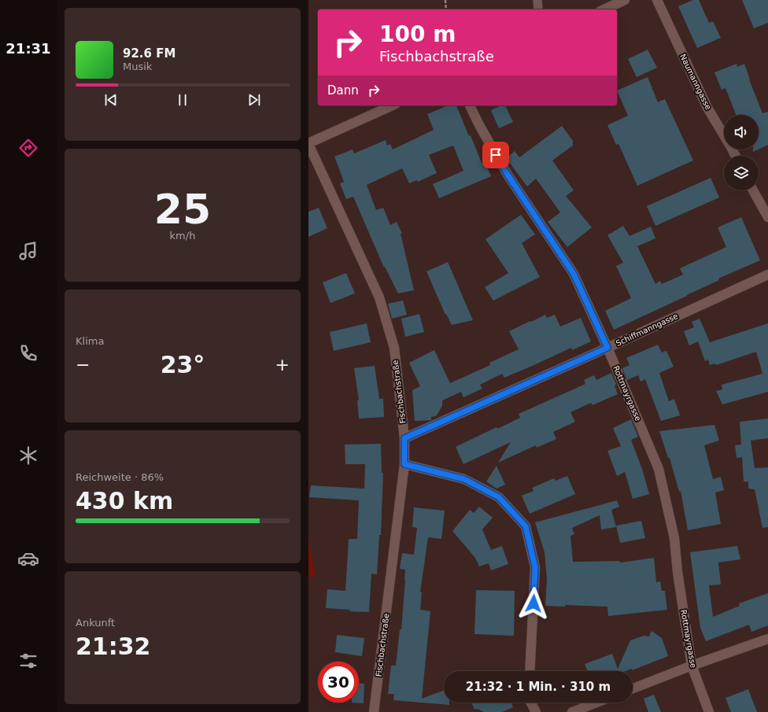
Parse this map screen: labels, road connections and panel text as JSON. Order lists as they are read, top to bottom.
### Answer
{
  "streets": {
    "street": [
      "Naumanngasse",
      "Schiffmanngasse",
      "Fischbachstraße",
      "Rottmayrgasse"
    ]
  },
  "crossings": [
    ["Schiffmanngasse", "Fischbachstraße"],
    ["Schiffmanngasse", "Rottmayrgasse"]
  ],
  "page": {
    "tabs": "21:31",
    "turn": ["100 m", "Fischbachstraße"],
    "song": ["92.6 FM", "Musik"],
    "then": "Dann",
    "tile": [
      ["25", "km/h"],
      "Klima",
      ["Reichweite · 86%", "430 km"],
      ["Ankunft", "21:32"]
    ],
    "heat": ["−", "23°", "+"],
    "limit": "30",
    "trip": "21:32 · 1 Min. · 310 m"
  }
}
